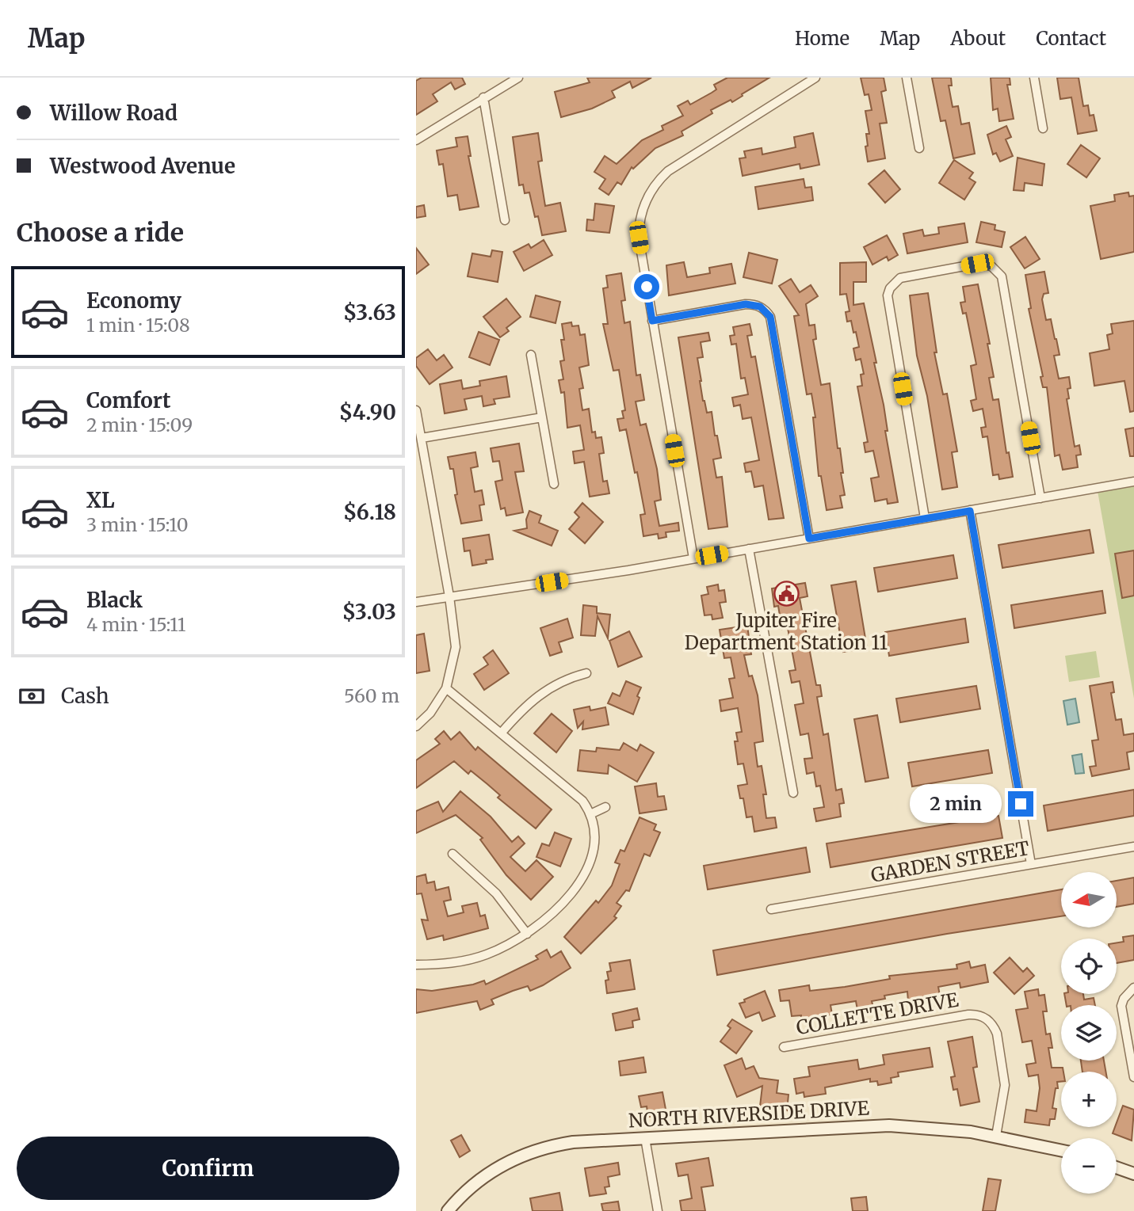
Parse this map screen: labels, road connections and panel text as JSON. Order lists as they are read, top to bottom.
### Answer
{
  "streets": {
    "street": ["GARDEN STREET", "COLLETTE DRIVE", "NORTH RIVERSIDE DRIVE"]
  },
  "crossings": [
    ["COLLETTE DRIVE", "NORTH RIVERSIDE DRIVE"]
  ],
  "places": {
    "public building": ["Jupiter Fire Department Station 11"]
  },
  "north": "left",
  "page": {
    "header": "Map",
    "nav": [
      "Home",
      "Map",
      "About",
      "Contact"
    ],
    "banner": ["Willow Road", "Westwood Avenue"],
    "heading": "Choose a ride",
    "list": [
      {
        "name": "Economy",
        "note": "1 min · 15:08",
        "value": "$3.63"
      },
      {
        "name": "Comfort",
        "note": "2 min · 15:09",
        "value": "$4.90"
      },
      {
        "name": "XL",
        "note": "3 min · 15:10",
        "value": "$6.18"
      },
      {
        "name": "Black",
        "note": "4 min · 15:11",
        "value": "$3.03"
      }
    ],
    "pay": ["Cash", "560 m"],
    "bubble": "2 min",
    "map_buttons": ["+", "−"],
    "buttons": "Confirm"
  }
}
